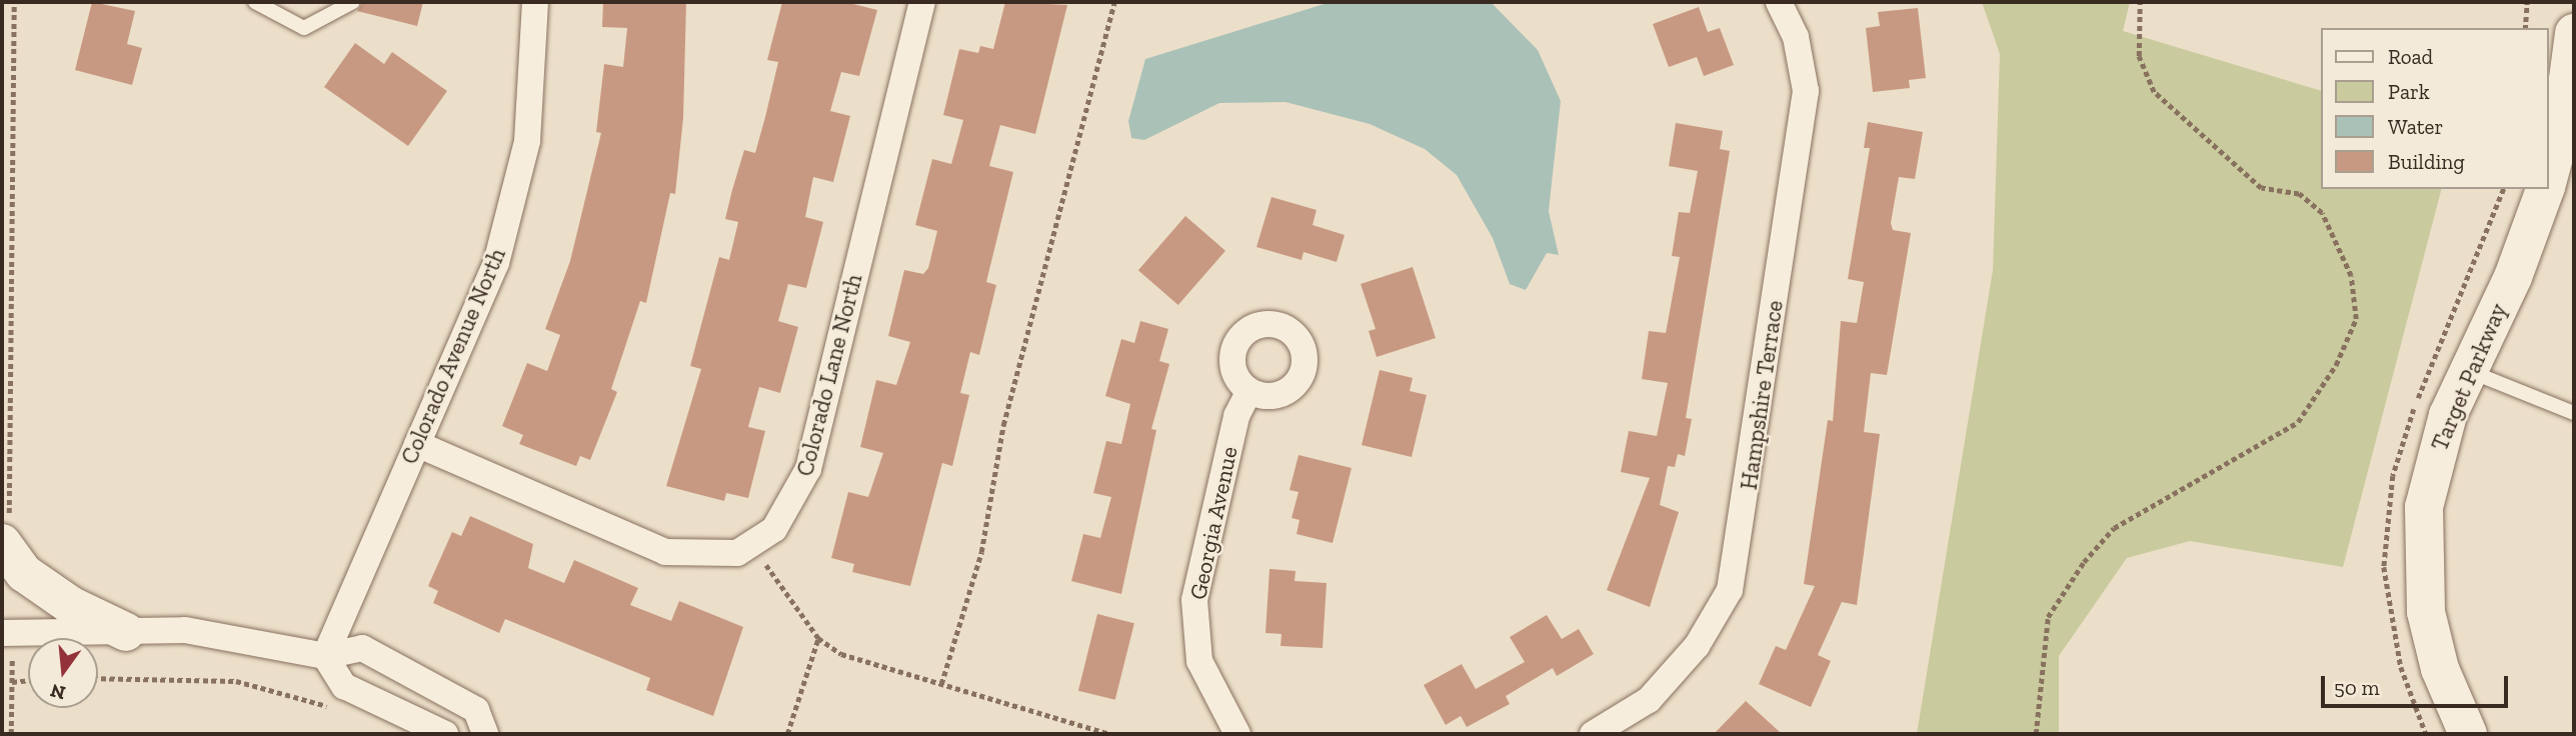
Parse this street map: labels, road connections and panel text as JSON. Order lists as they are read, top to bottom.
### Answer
{
  "streets": {
    "street": [
      "Colorado Avenue North",
      "Colorado Lane North",
      "Target Parkway",
      "Hampshire Terrace",
      "Georgia Avenue"
    ]
  },
  "legend": [
    "Road",
    "Park",
    "Water",
    "Building"
  ],
  "scale_bar": "50 m",
  "north": "bottom"
}
